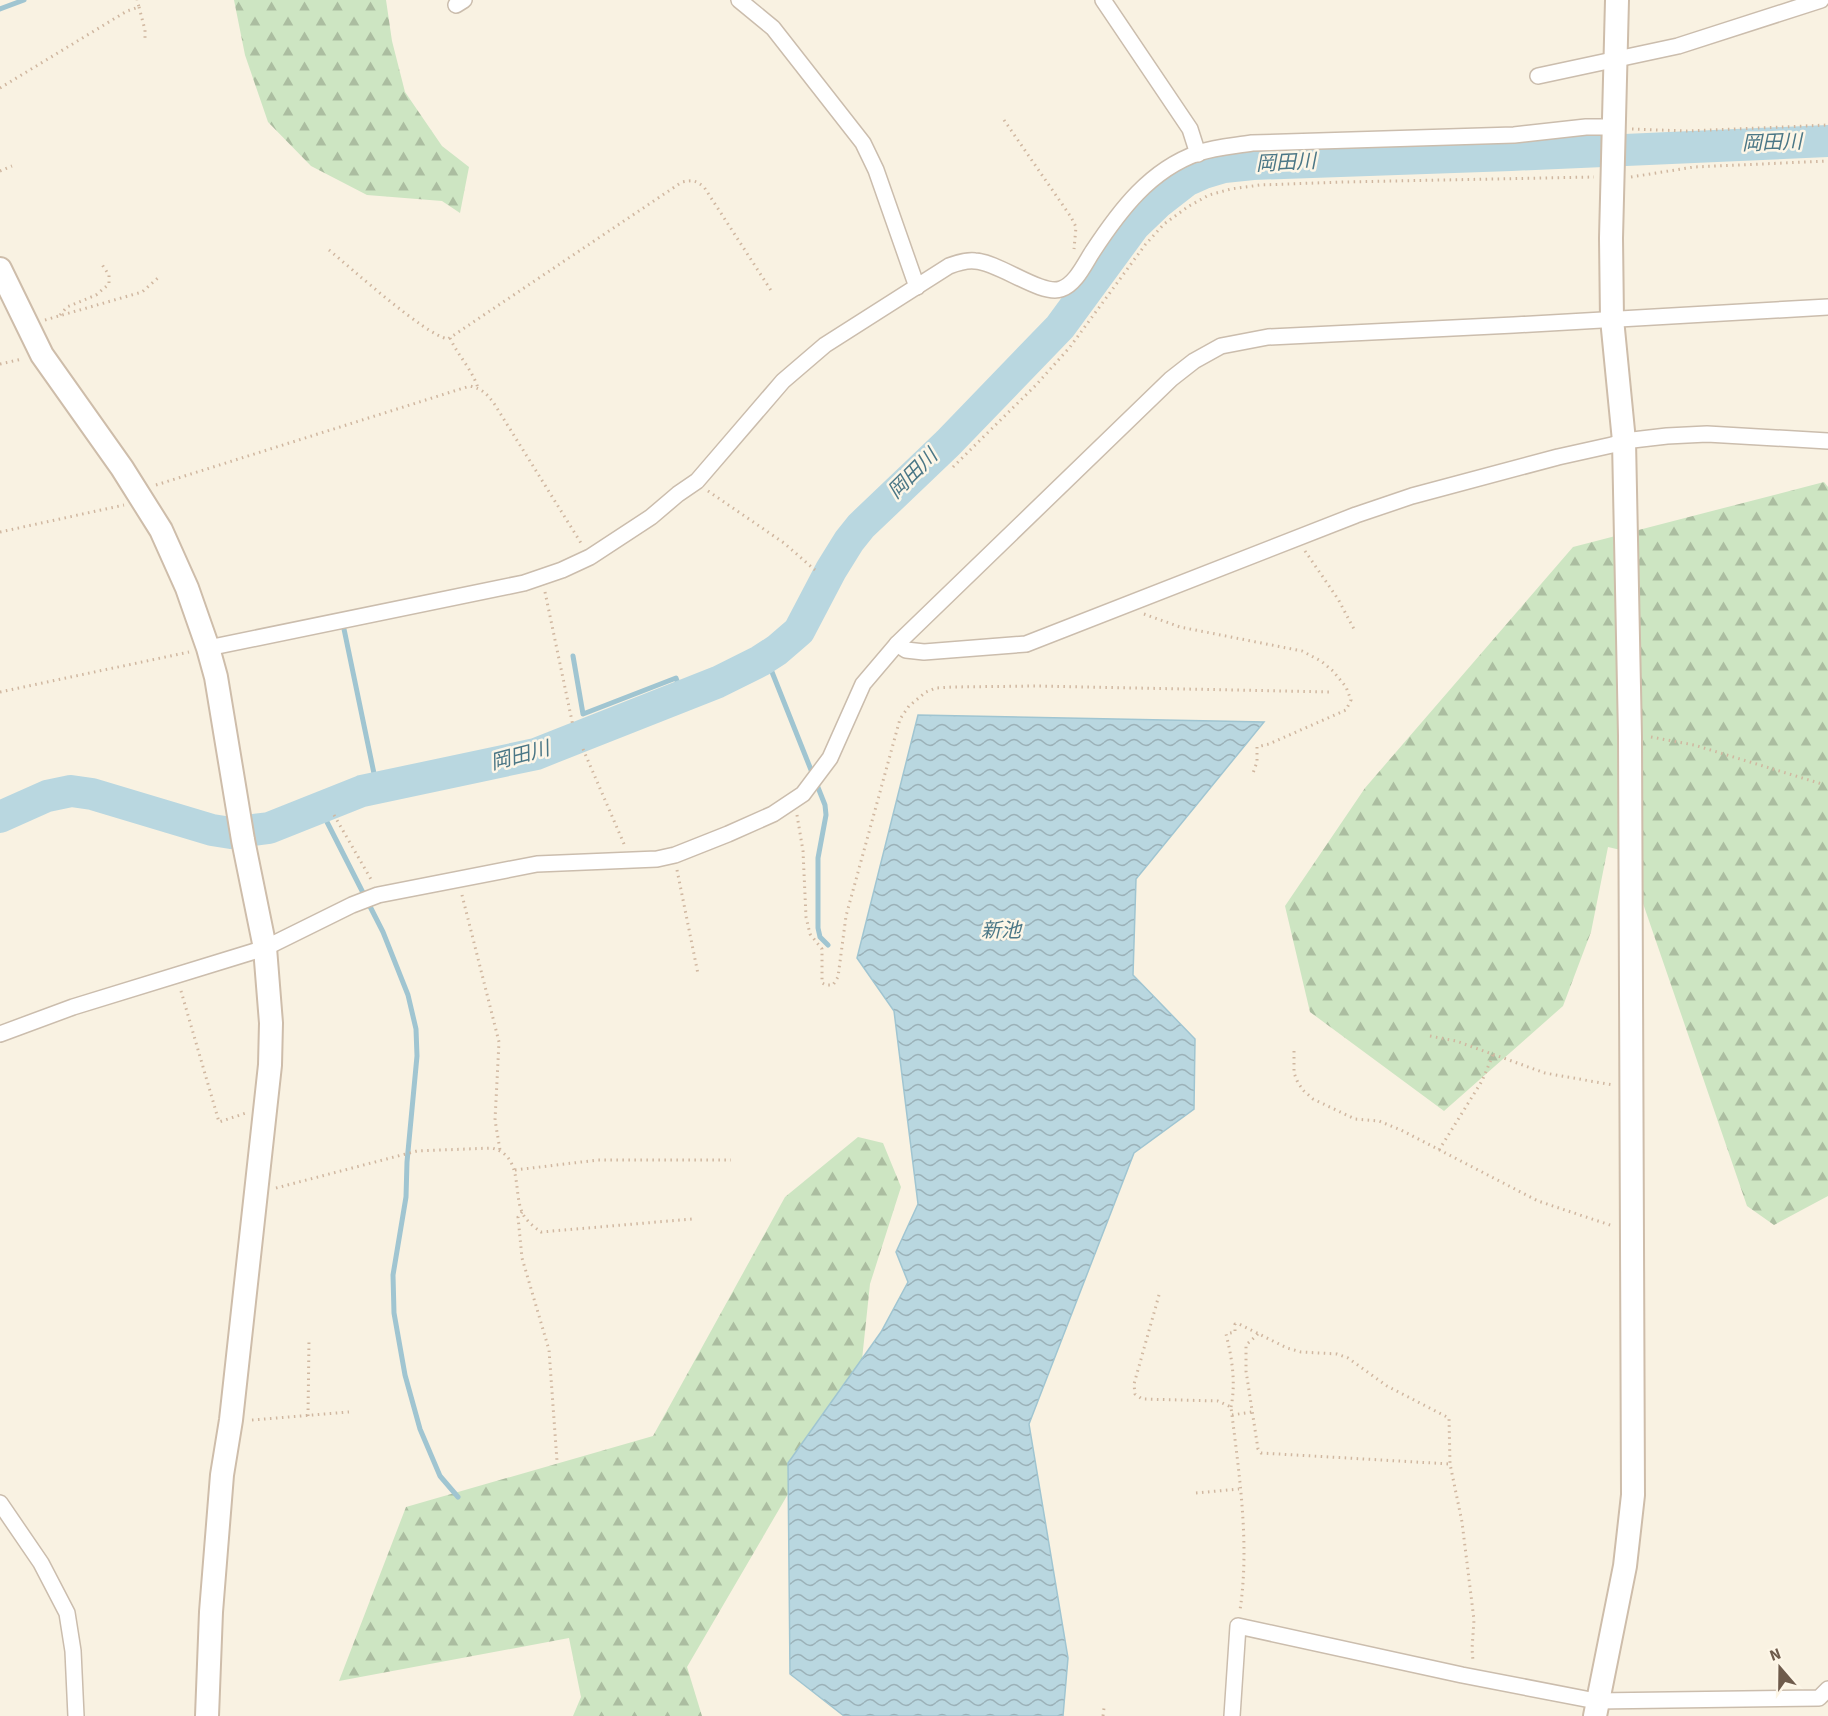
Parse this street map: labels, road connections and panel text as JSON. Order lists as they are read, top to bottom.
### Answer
{
  "water": ["岡田川", "新池"],
  "north": "top"
}
